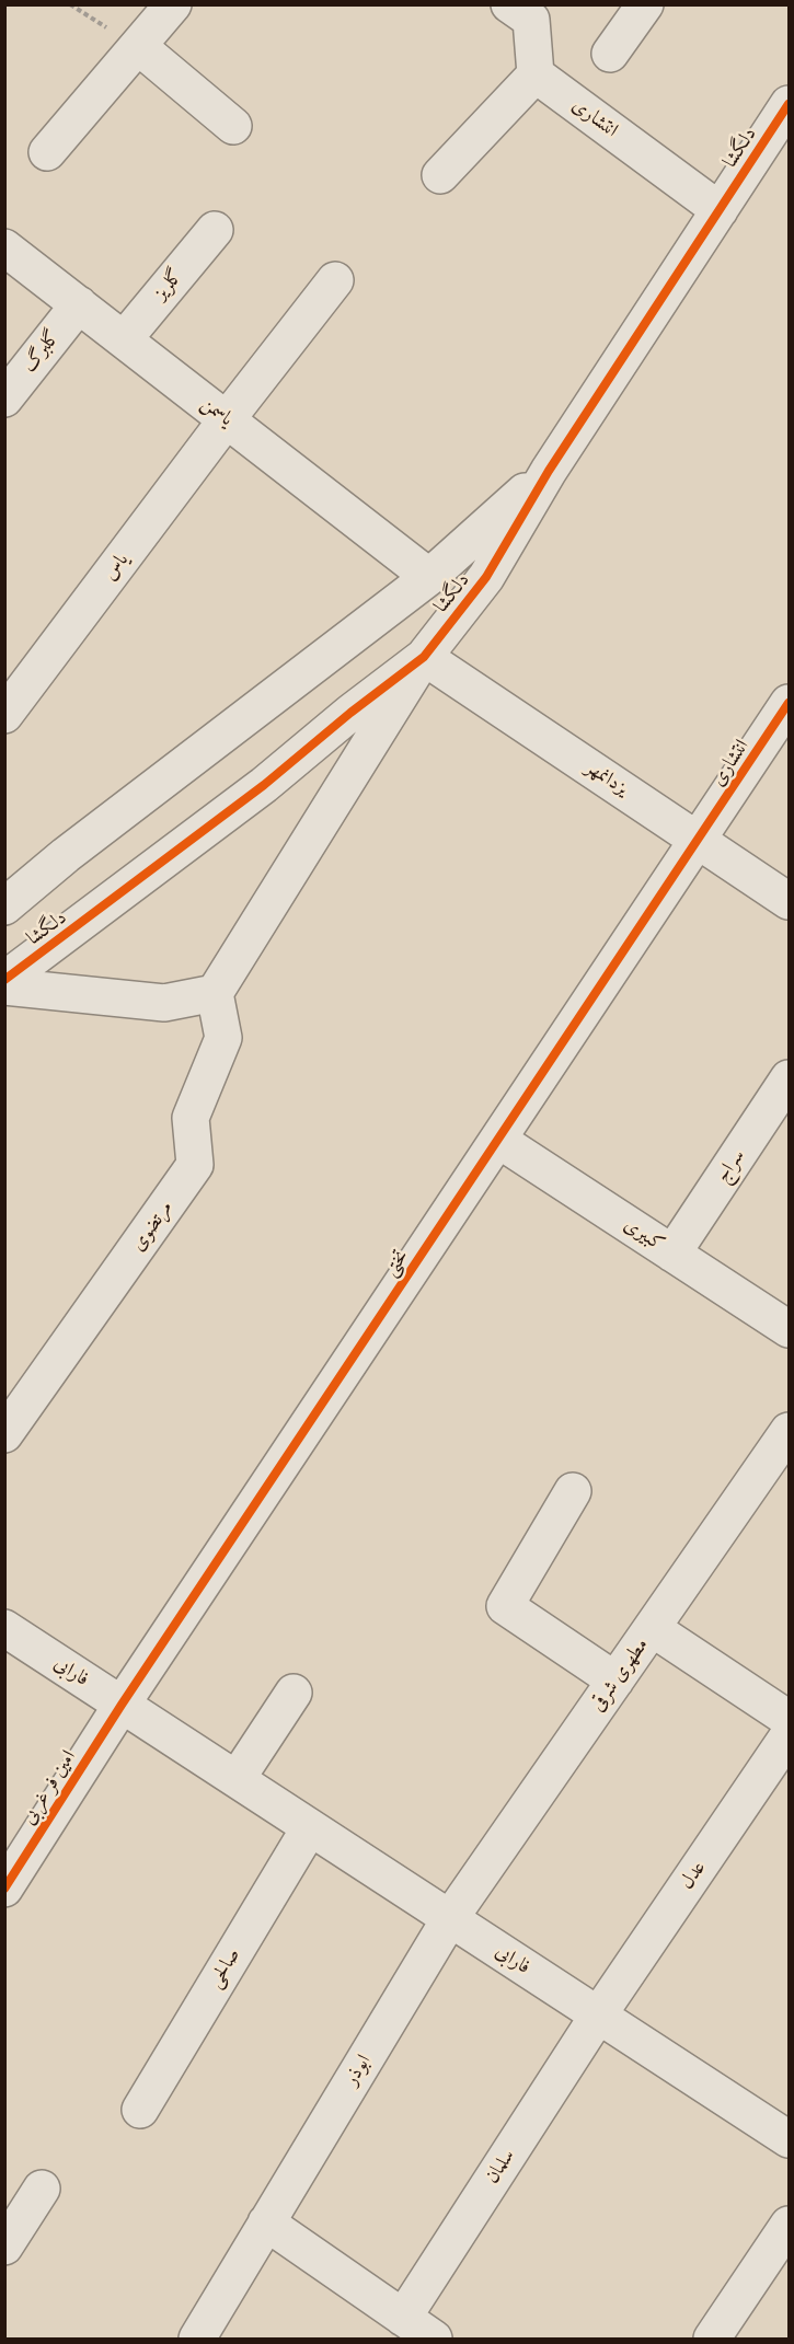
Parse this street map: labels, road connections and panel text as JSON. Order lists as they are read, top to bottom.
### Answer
{
  "streets": {
    "street": [
      "انتشاری",
      "دلگشا",
      "گلریز",
      "گلبرگ",
      "یاسمن",
      "یاس",
      "یزدانمهر",
      "سراج",
      "مرتضوی",
      "کبیری",
      "تختی",
      "فارابی",
      "مطهری شرقی",
      "امین فر غربی",
      "عدل",
      "صالحی",
      "ابوذر",
      "سلمان"
    ]
  },
  "crossings": [
    ["انتشاری", "دلگشا"],
    ["انتشاری", "یزدانمهر"],
    ["انتشاری", "تختی"],
    ["دلگشا", "یاسمن"],
    ["دلگشا", "یزدانمهر"],
    ["گلریز", "یاسمن"],
    ["گلبرگ", "یاسمن"],
    ["یاسمن", "یاس"],
    ["یزدانمهر", "تختی"],
    ["سراج", "کبیری"],
    ["کبیری", "تختی"],
    ["تختی", "فارابی"],
    ["تختی", "امین فر غربی"],
    ["فارابی", "مطهری شرقی"],
    ["فارابی", "امین فر غربی"],
    ["فارابی", "عدل"],
    ["فارابی", "صالحی"],
    ["فارابی", "ابوذر"],
    ["فارابی", "سلمان"],
    ["مطهری شرقی", "ابوذر"],
    ["عدل", "سلمان"]
  ]
}
